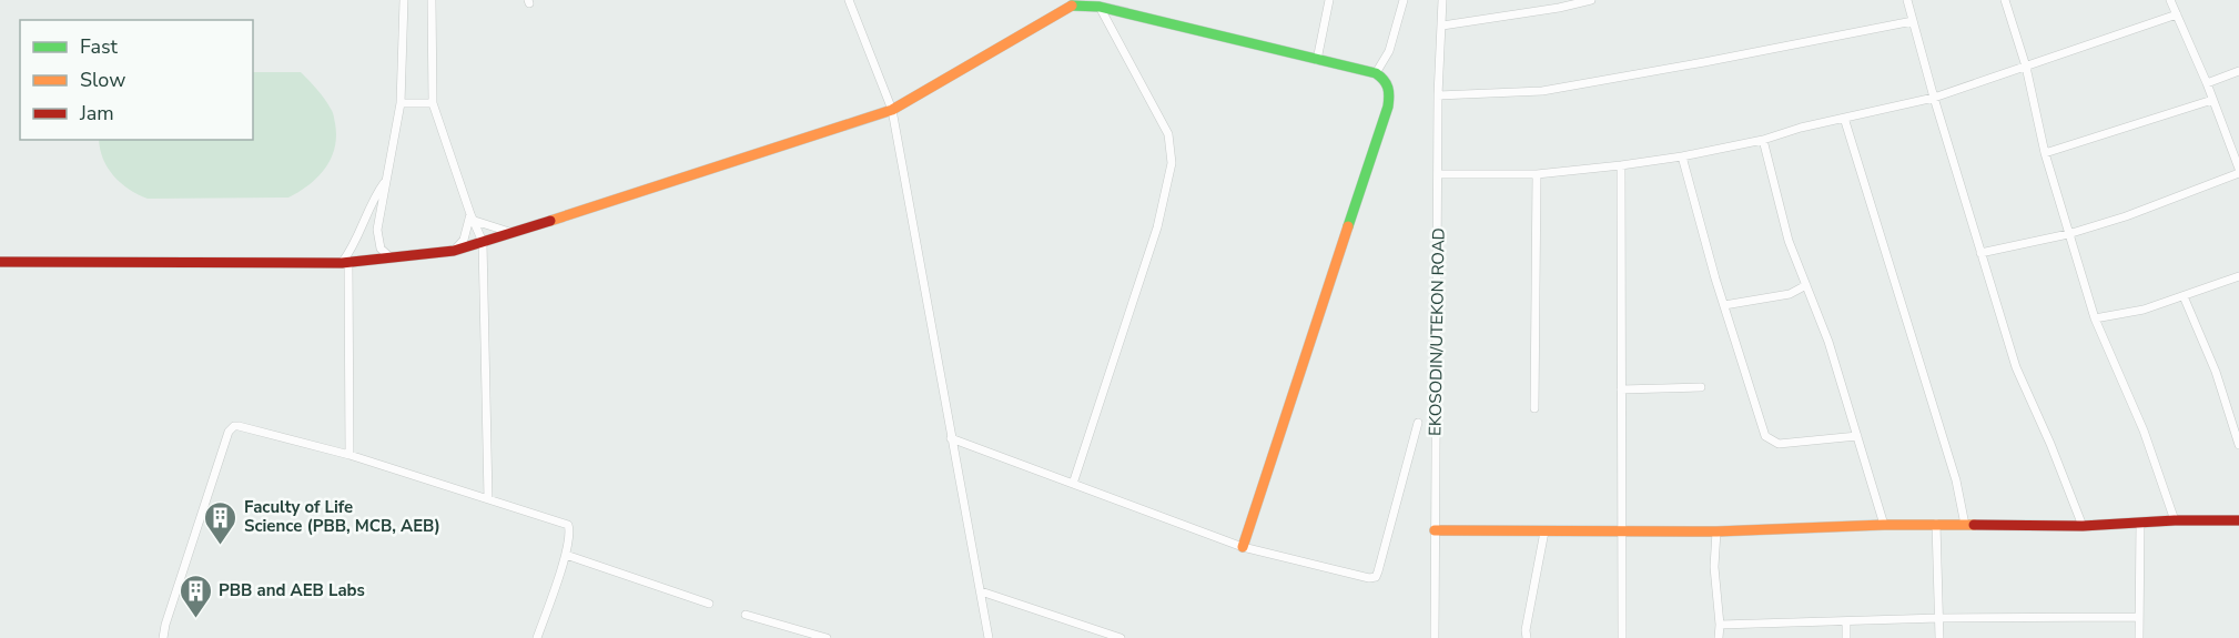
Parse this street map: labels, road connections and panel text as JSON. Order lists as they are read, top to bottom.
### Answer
{
  "streets": {
    "street": ["EKOSODIN/UTEKON ROAD"]
  },
  "places": {
    "building": ["Faculty of Life Science (PBB, MCB, AEB)", "PBB and AEB Labs"]
  },
  "legend": ["Fast", "Slow", "Jam"]
}
